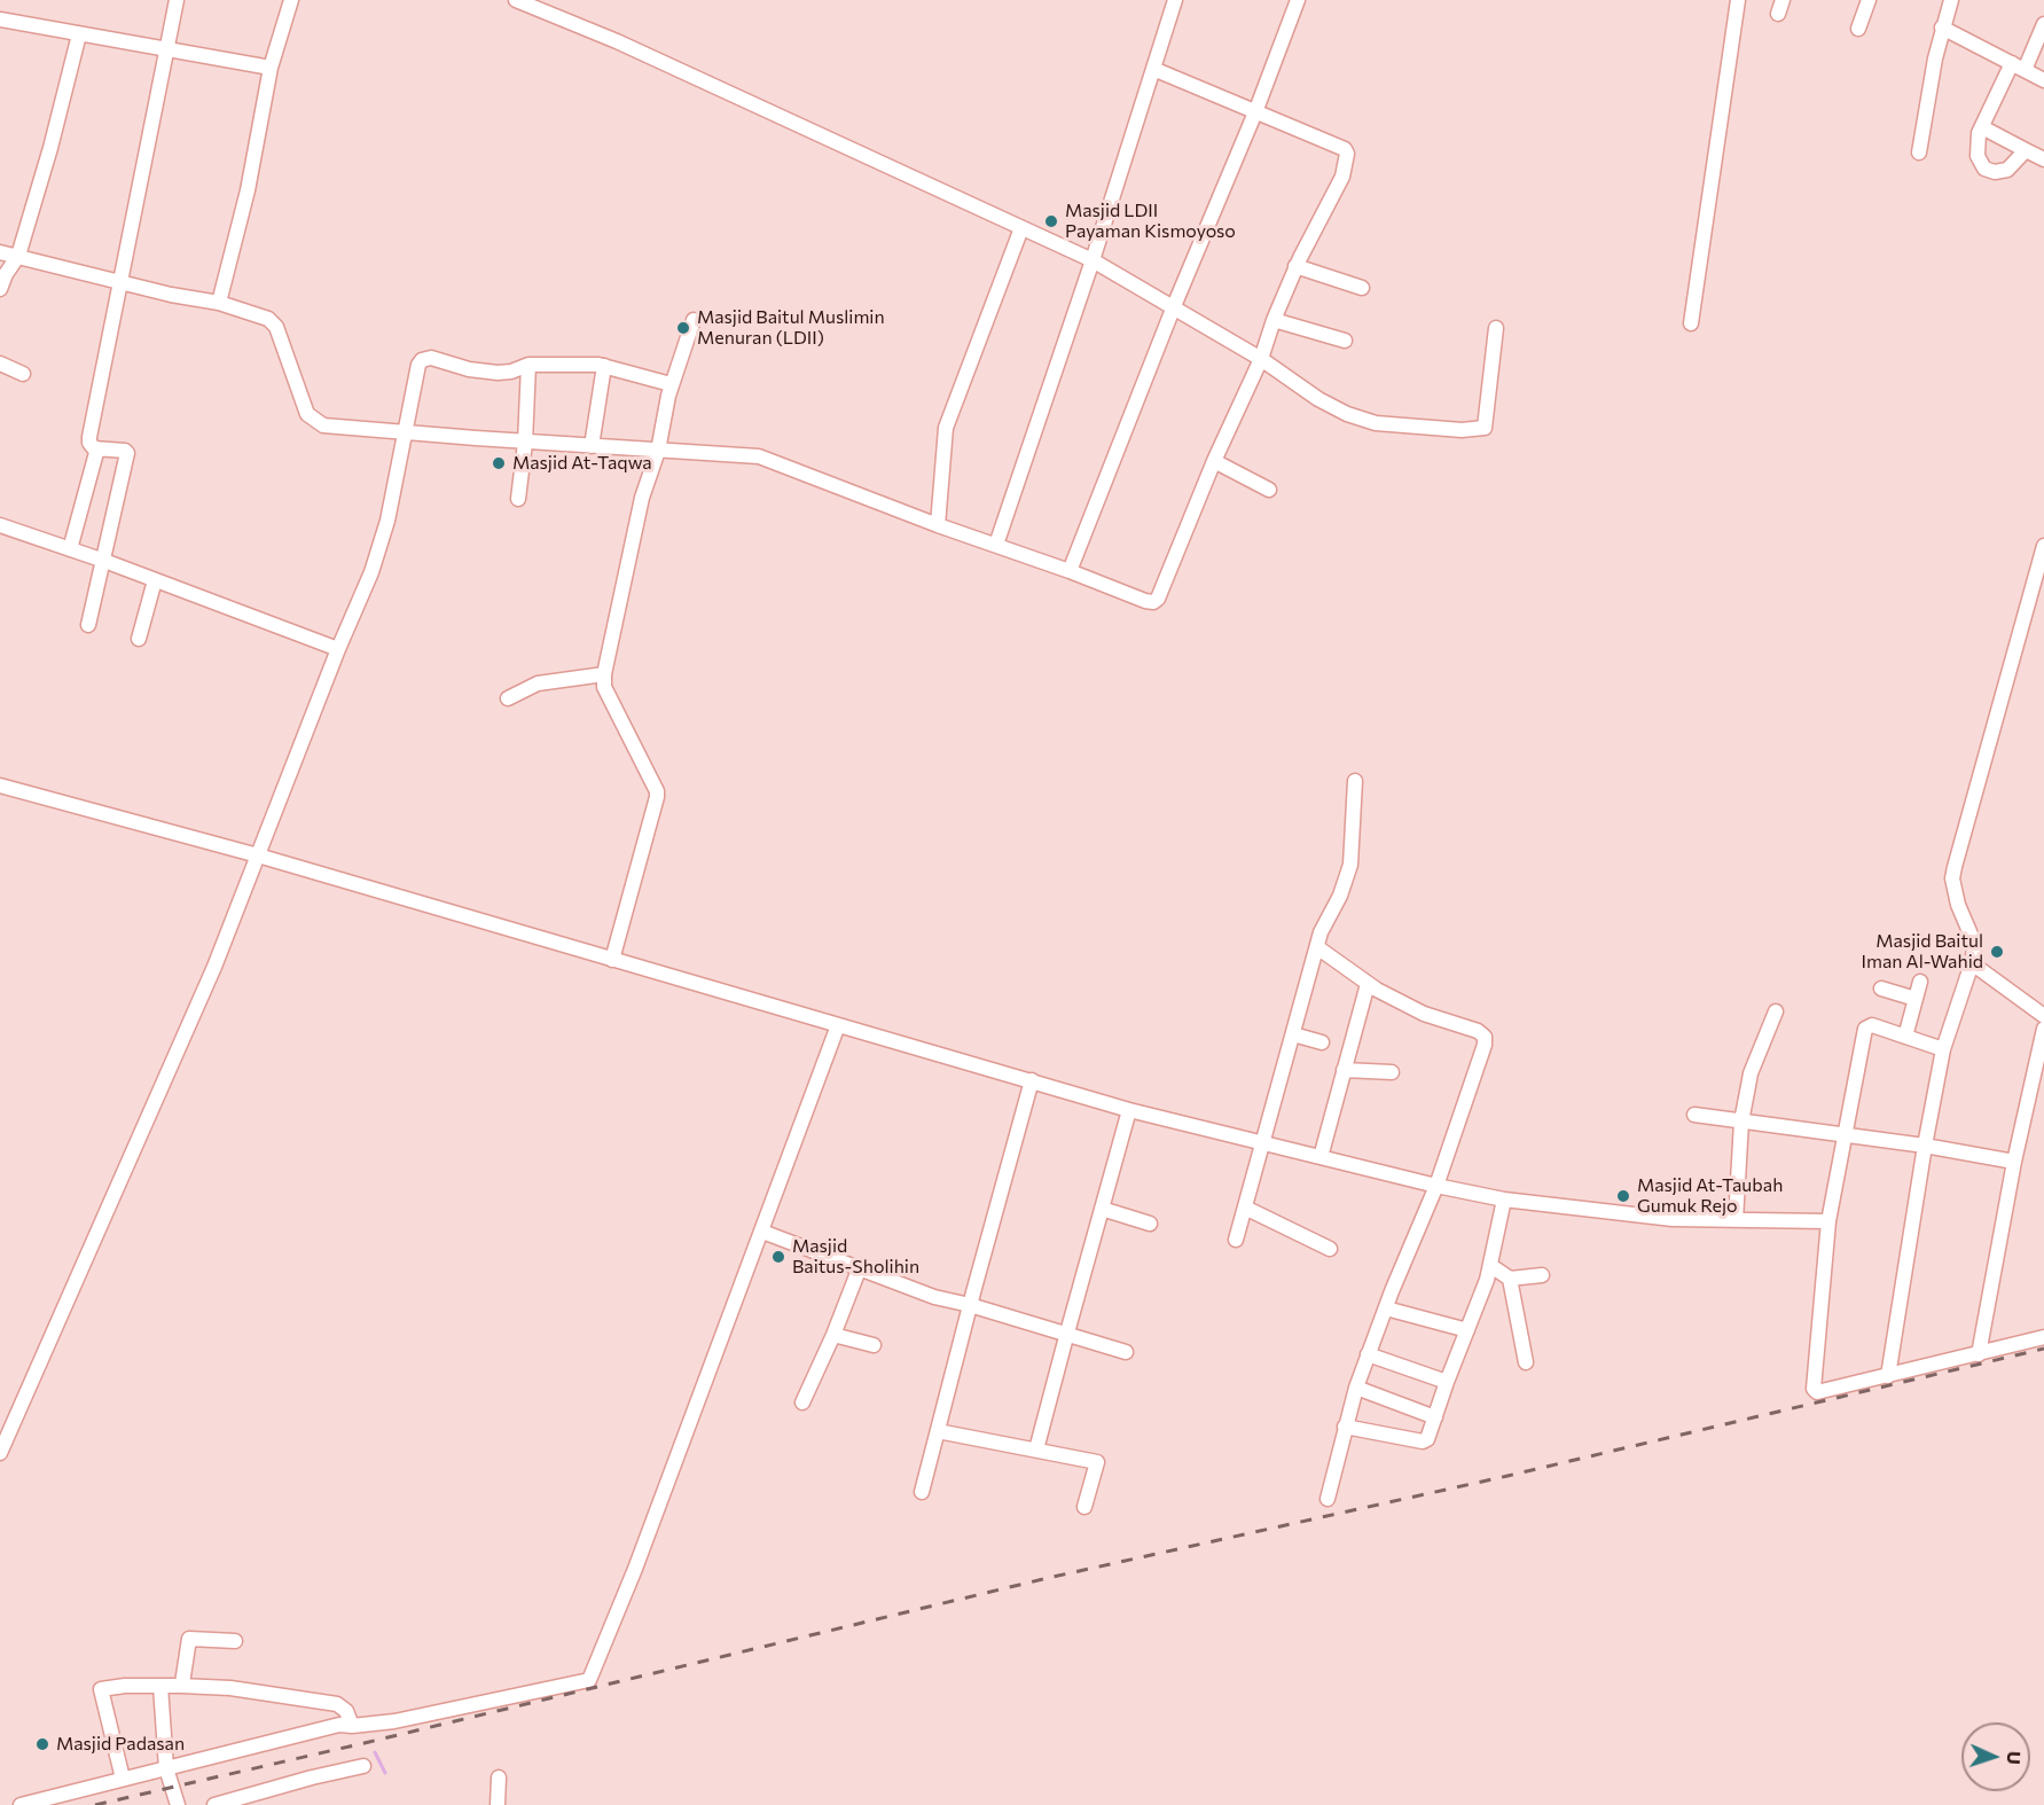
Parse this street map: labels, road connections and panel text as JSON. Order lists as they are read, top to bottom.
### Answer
{
  "places": [
    "Masjid LDII Payaman Kismoyoso",
    "Masjid Baitul Muslimin Menuran (LDII)",
    "Masjid At-Taqwa",
    "Masjid Baitul Iman Al-Wahid",
    "Masjid At-Taubah Gumuk Rejo",
    "Masjid Baitus-Sholihin",
    "Masjid Padasan"
  ],
  "north": "right"
}
